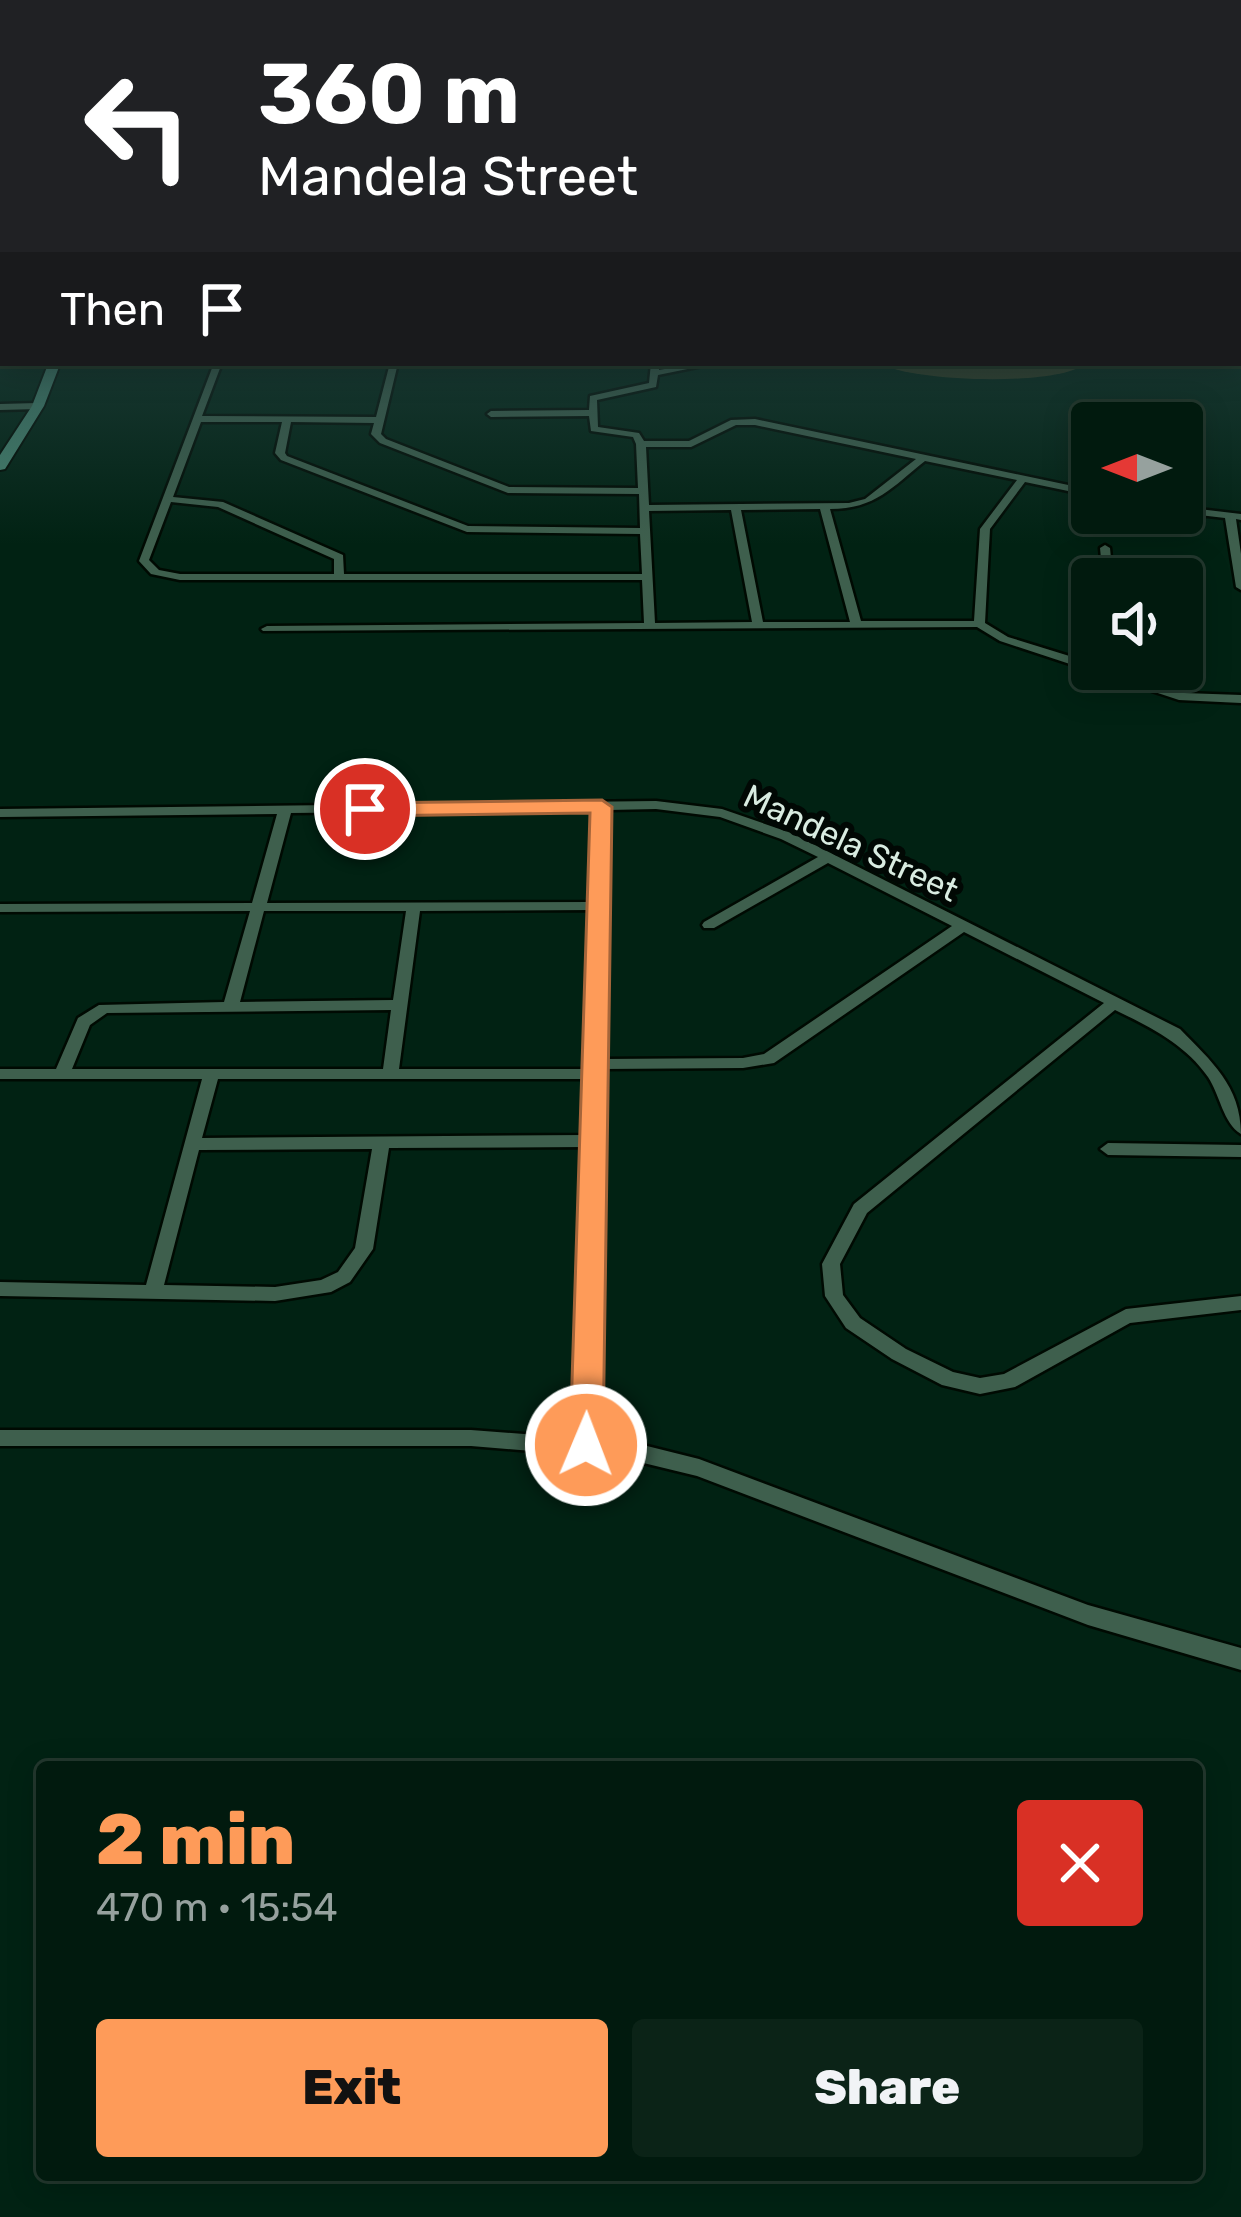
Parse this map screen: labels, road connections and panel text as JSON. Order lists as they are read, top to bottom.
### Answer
{
  "streets": {
    "street": ["Mandela Street"]
  },
  "north": "left",
  "page": {
    "turn": ["360 m", "Mandela Street"],
    "then": "Then",
    "heading": ["2 min", "470 m · 15:54"],
    "buttons": ["Exit", "Share"]
  }
}
